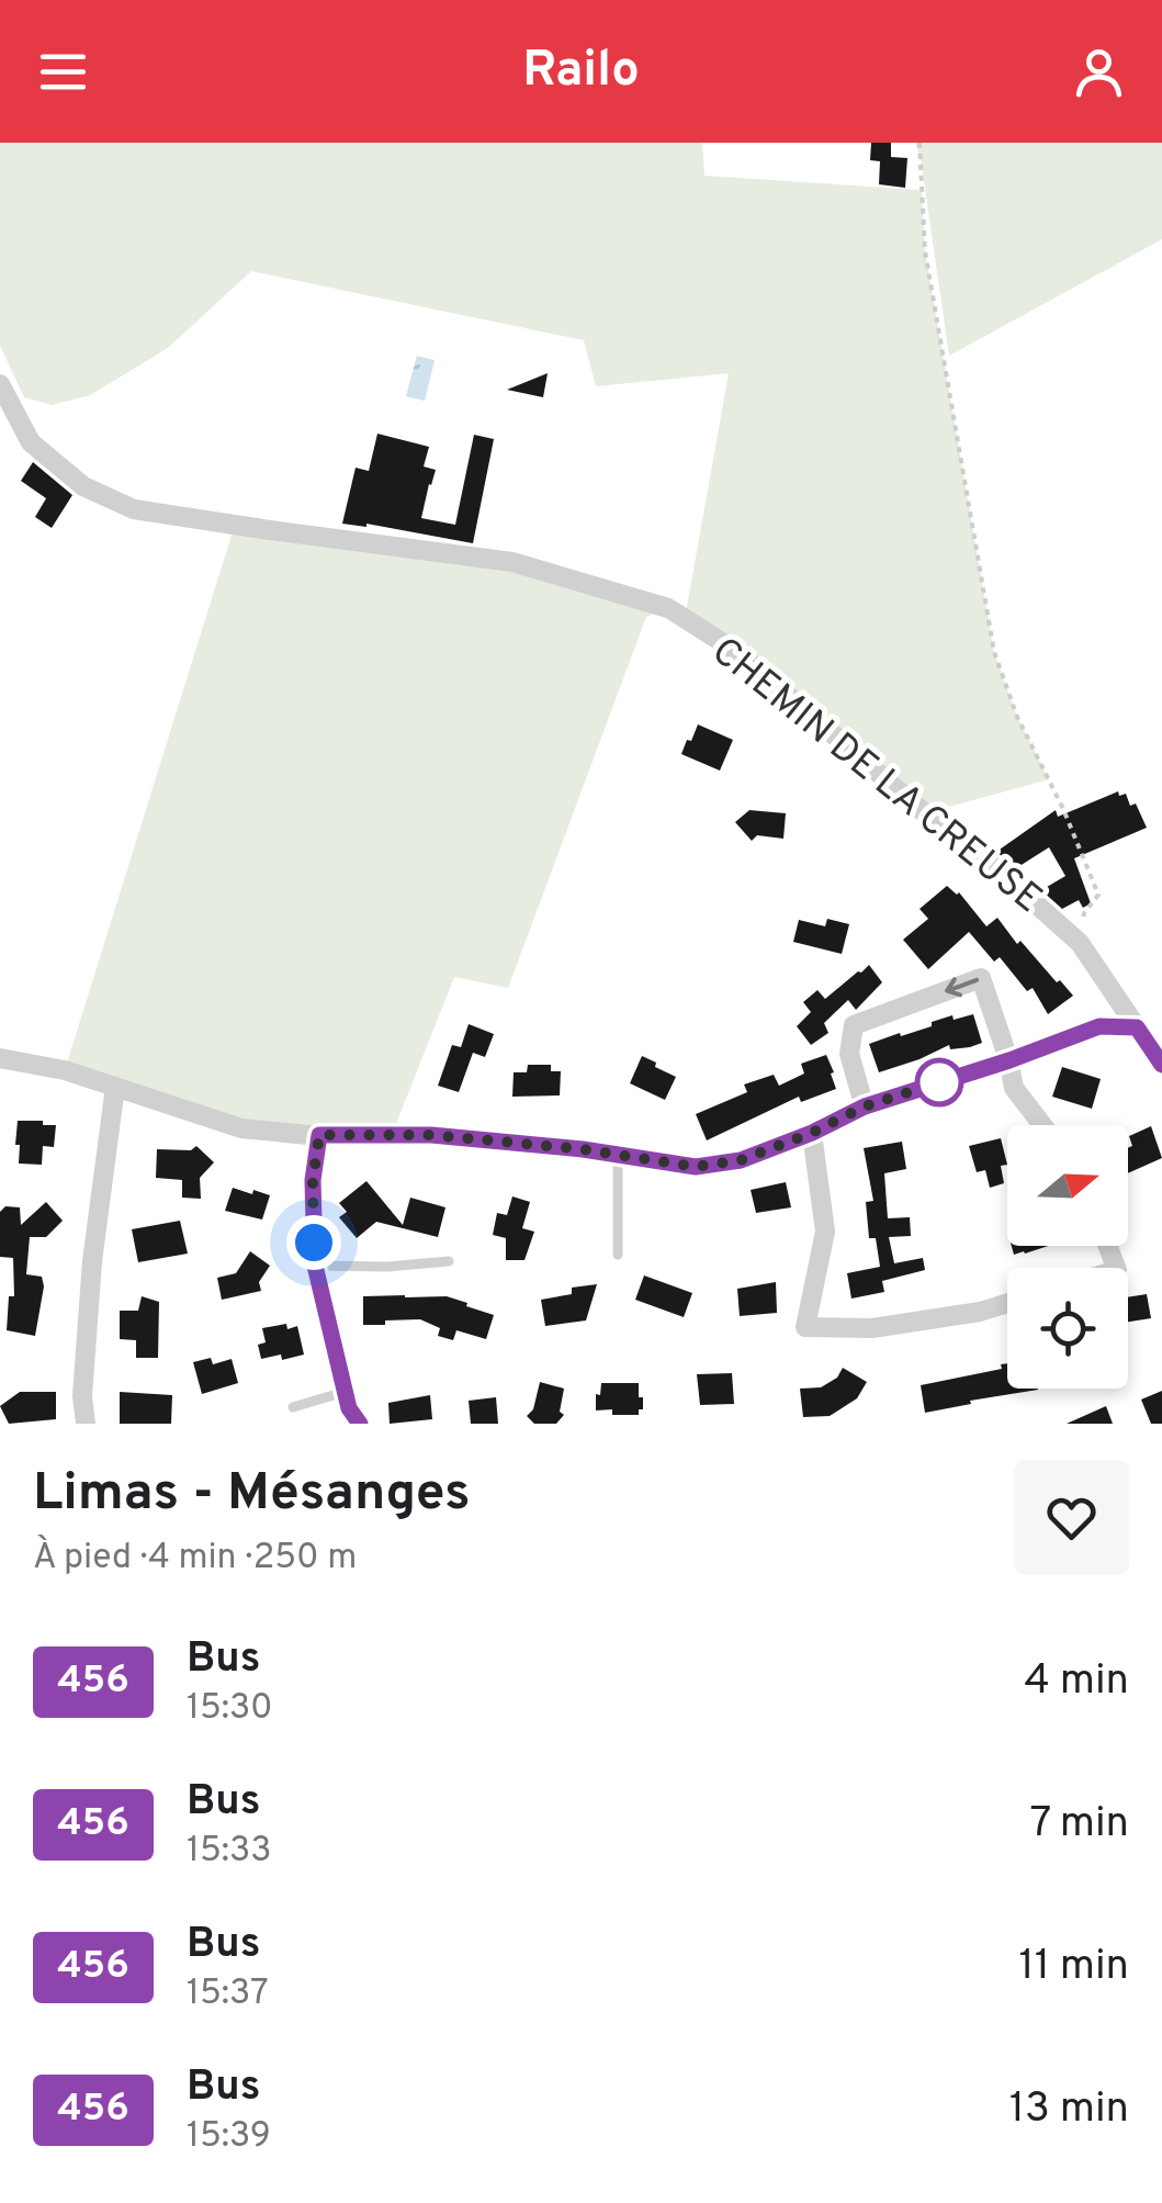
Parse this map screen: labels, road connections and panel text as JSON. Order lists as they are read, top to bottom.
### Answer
{
  "streets": {
    "street": ["CHEMIN DE LA CREUSE"]
  },
  "lines": ["bus line 456"],
  "north": "right",
  "page": {
    "header": "Railo",
    "heading": ["Limas - Mésanges", "À pied · 4 min · 250 m"],
    "list": [
      {
        "mark": "456",
        "name": "Bus",
        "note": "15:30",
        "value": "4 min"
      },
      {
        "mark": "456",
        "name": "Bus",
        "note": "15:33",
        "value": "7 min"
      },
      {
        "mark": "456",
        "name": "Bus",
        "note": "15:37",
        "value": "11 min"
      },
      {
        "mark": "456",
        "name": "Bus",
        "note": "15:39",
        "value": "13 min"
      }
    ]
  }
}
